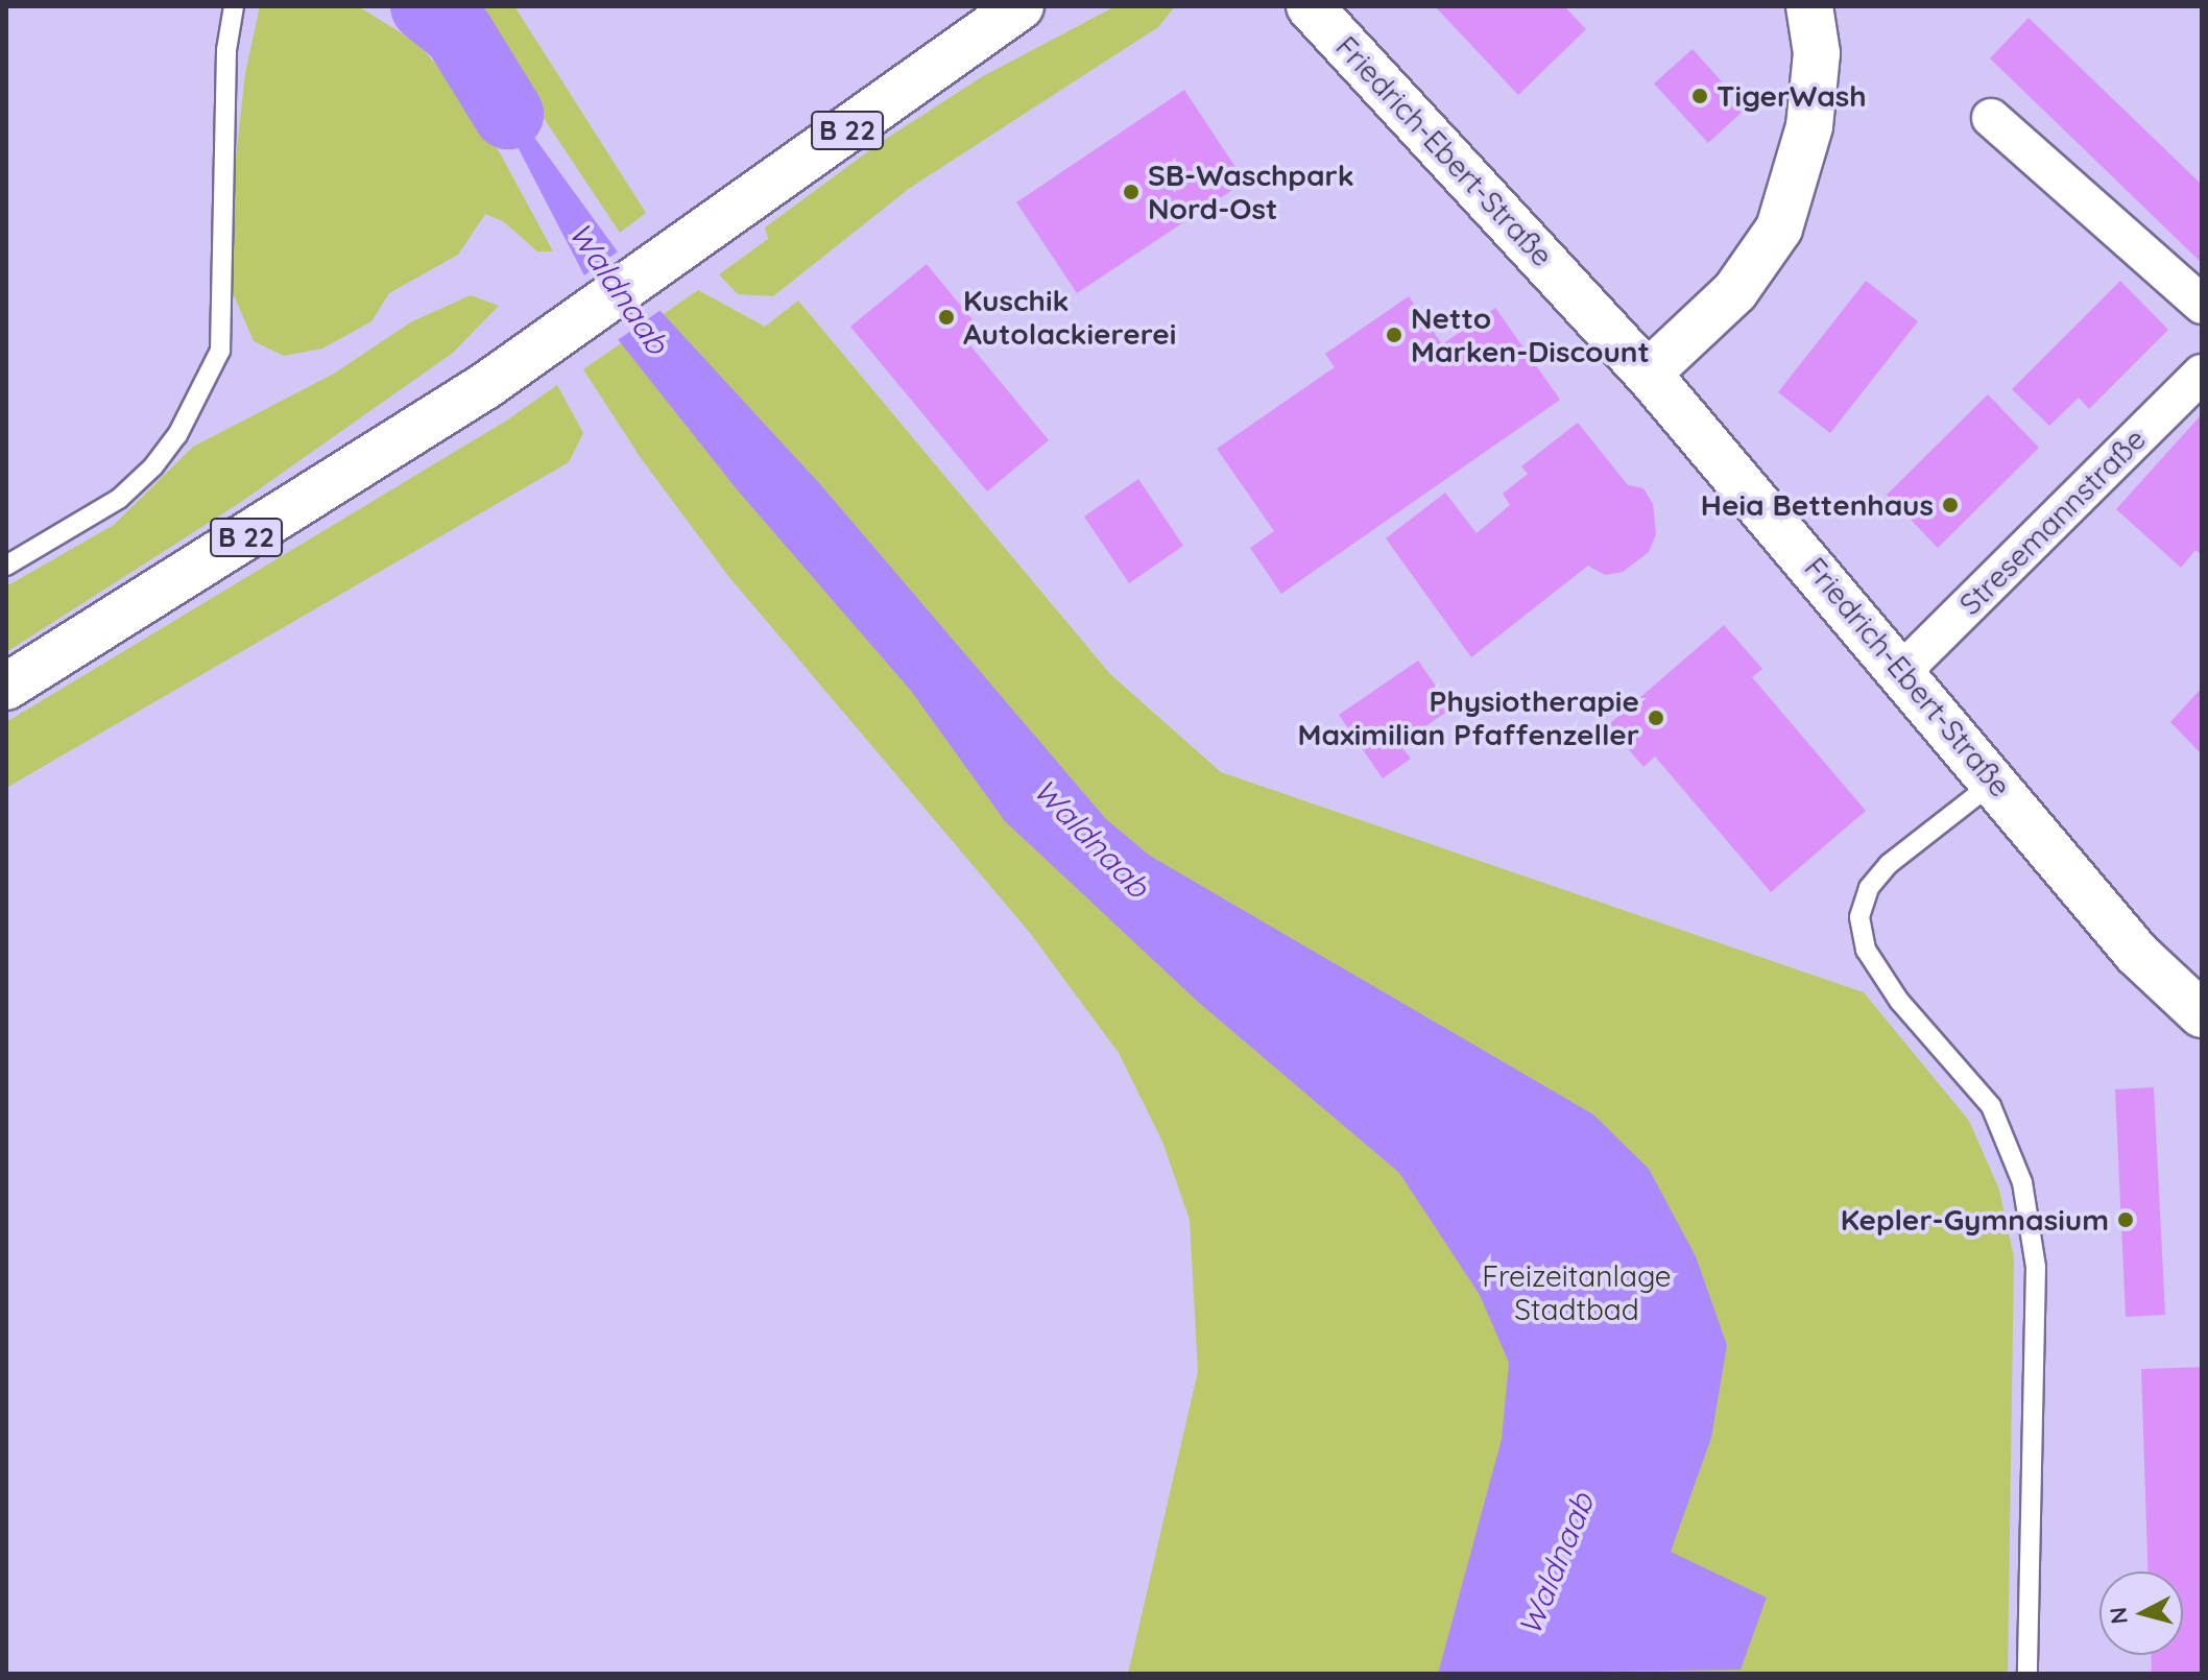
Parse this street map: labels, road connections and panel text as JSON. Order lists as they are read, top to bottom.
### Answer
{
  "streets": {
    "main road": ["B 22", "Friedrich-Ebert-Straße"],
    "street": ["Stresemannstraße"]
  },
  "crossings": [
    ["Friedrich-Ebert-Straße", "Stresemannstraße"]
  ],
  "water": ["Waldnaab"],
  "parks": ["Freizeitanlage Stadtbad"],
  "places": [
    "TigerWash",
    "SB-Waschpark Nord-Ost",
    "Kuschik Autolackiererei",
    "Netto Marken-Discount",
    "Heia Bettenhaus",
    "Physiotherapie Maximilian Pfaffenzeller",
    "Kepler-Gymnasium"
  ],
  "north": "left"
}
